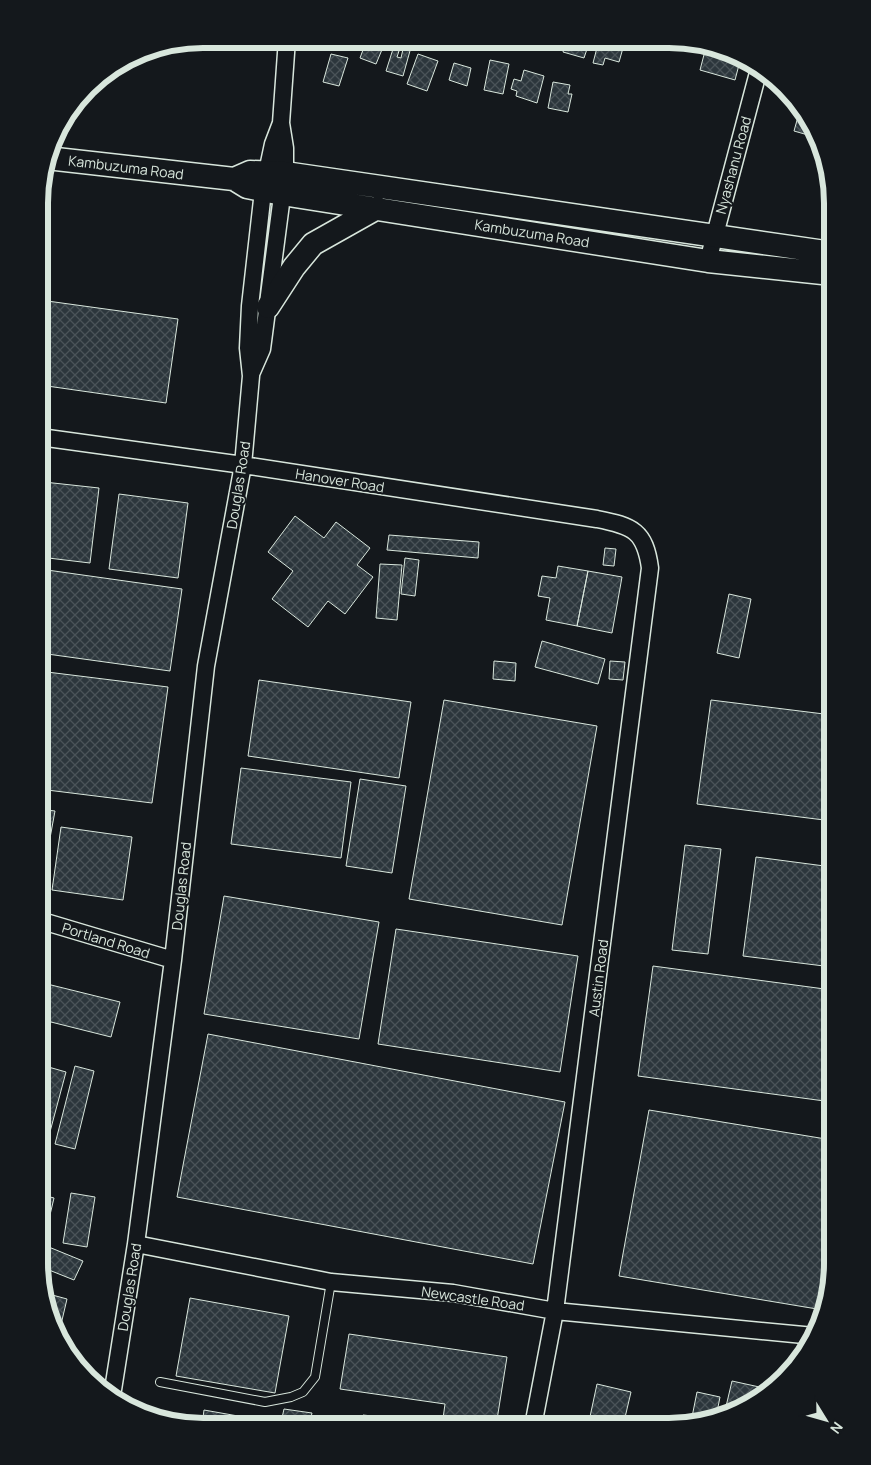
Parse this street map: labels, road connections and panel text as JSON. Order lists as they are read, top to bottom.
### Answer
{
  "streets": {
    "main road": ["Kambuzuma Road"],
    "street": [
      "Nyashanu Road",
      "Hanover Road",
      "Douglas Road",
      "Portland Road",
      "Austin Road",
      "Newcastle Road"
    ]
  },
  "crossings": [
    ["Nyashanu Road", "Kambuzuma Road"],
    ["Kambuzuma Road", "Douglas Road"],
    ["Hanover Road", "Douglas Road"],
    ["Hanover Road", "Austin Road"],
    ["Douglas Road", "Portland Road"],
    ["Douglas Road", "Newcastle Road"],
    ["Austin Road", "Newcastle Road"]
  ],
  "north": "bottom right"
}
